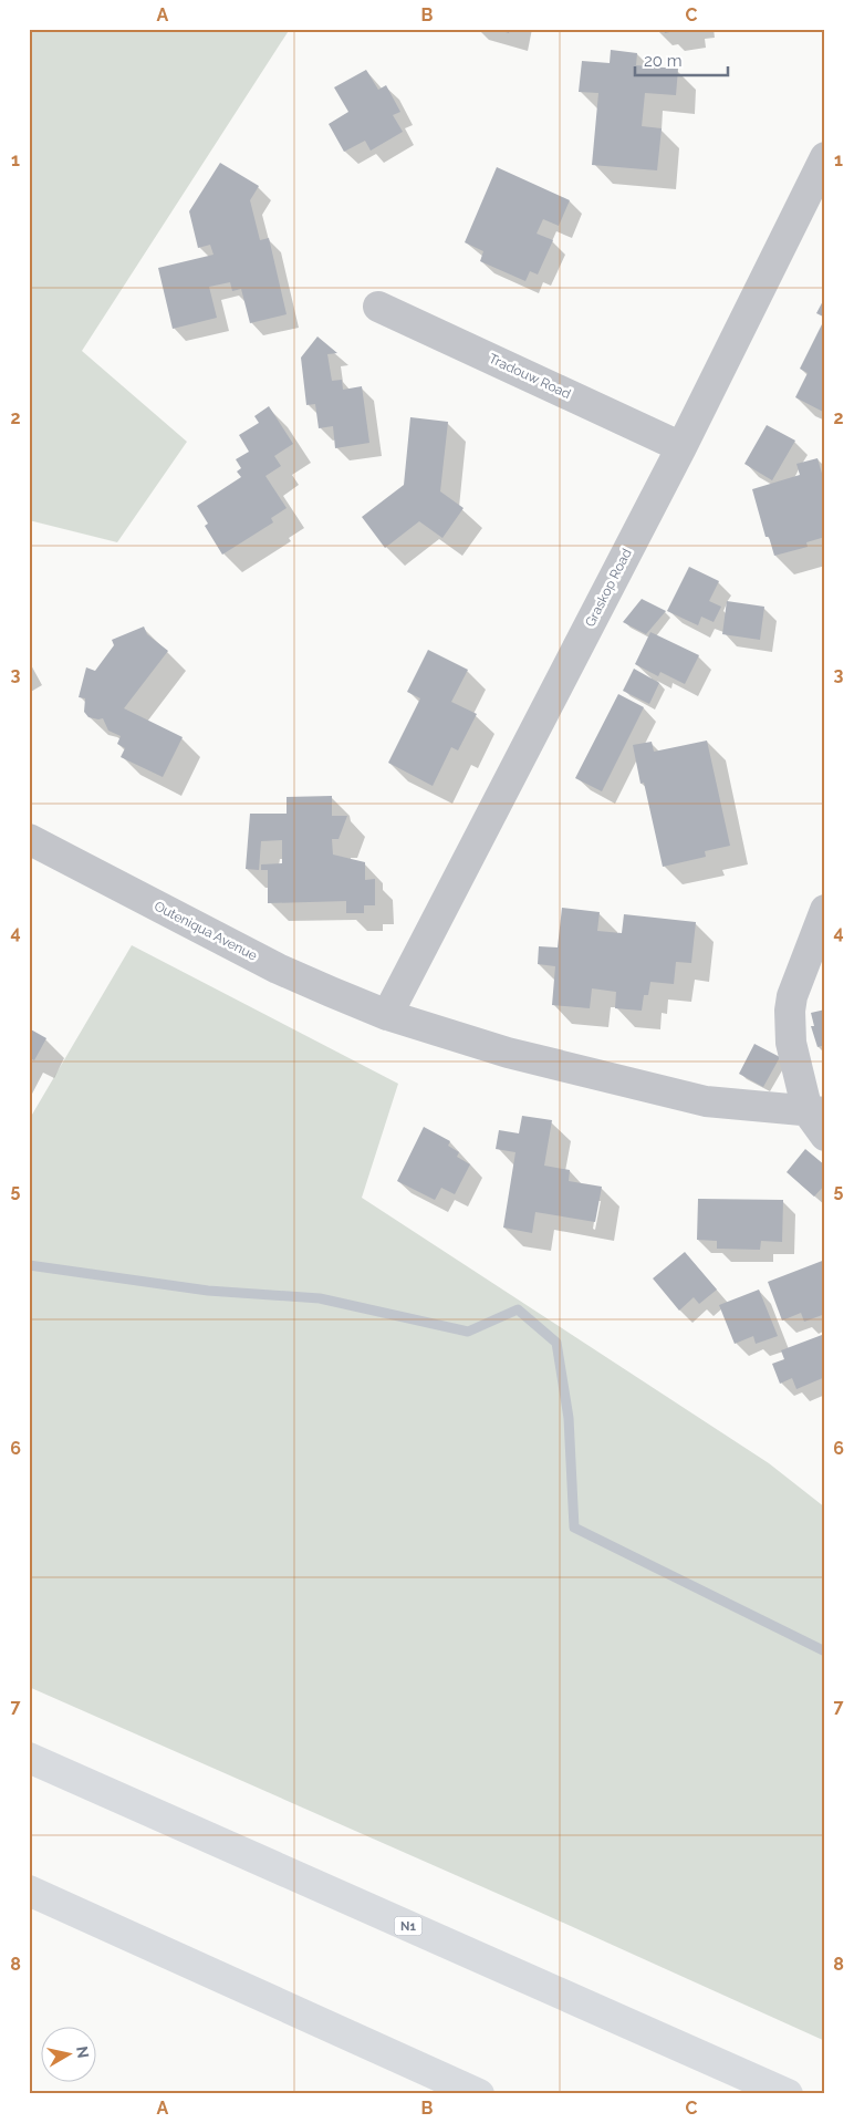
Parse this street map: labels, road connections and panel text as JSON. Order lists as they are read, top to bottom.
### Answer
{
  "streets": {
    "highway": ["N1"],
    "street": ["Tradouw Road", "Graskop Road", "Outeniqua Avenue"]
  },
  "crossings": [
    ["Tradouw Road", "Graskop Road"],
    ["Graskop Road", "Outeniqua Avenue"]
  ],
  "scale_bar": "20 m",
  "north": "right",
  "grid": {
    "columns": ["A", "B", "C"],
    "rows": [
      "1",
      "2",
      "3",
      "4",
      "5",
      "6",
      "7",
      "8"
    ]
  }
}
